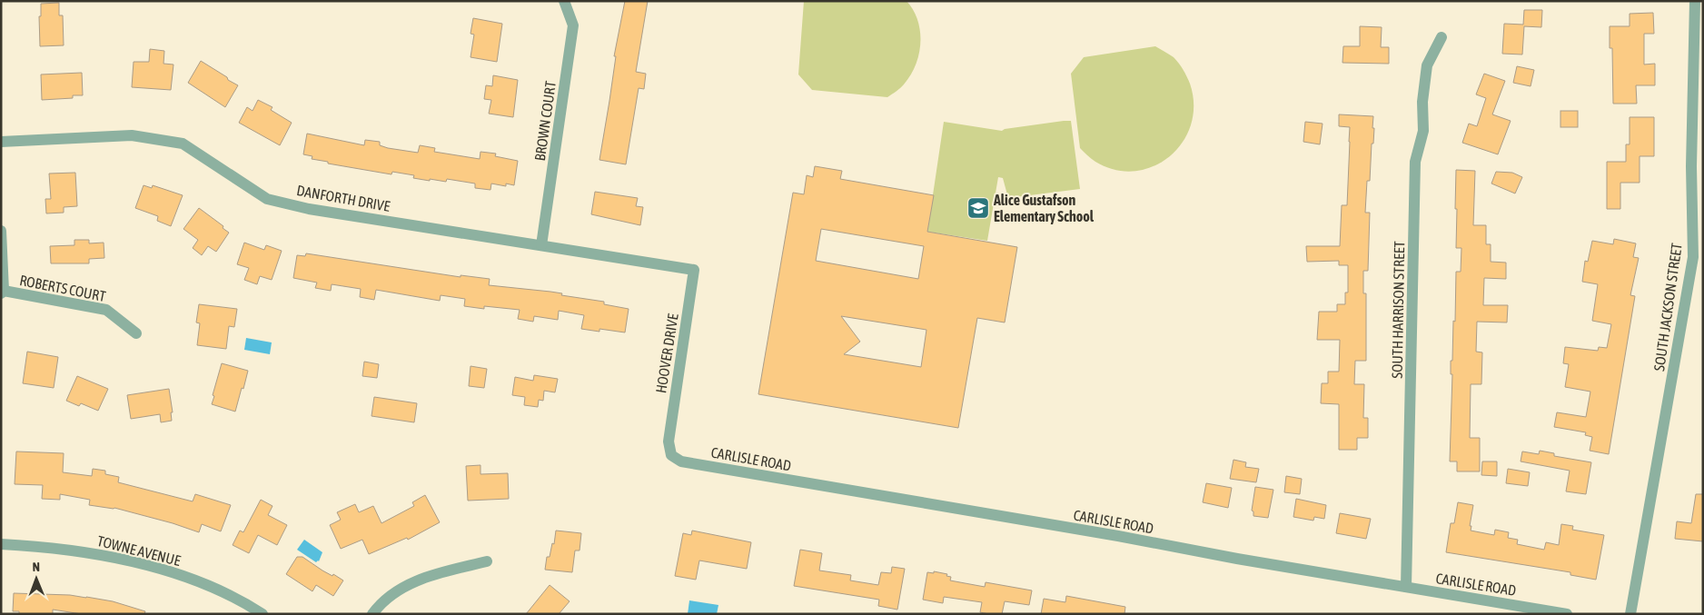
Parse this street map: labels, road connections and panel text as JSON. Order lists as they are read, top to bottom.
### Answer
{
  "streets": {
    "street": [
      "BROWN COURT",
      "DANFORTH DRIVE",
      "ROBERTS COURT",
      "SOUTH JACKSON STREET",
      "SOUTH HARRISON STREET",
      "HOOVER DRIVE",
      "CARLISLE ROAD",
      "TOWNE AVENUE"
    ]
  },
  "crossings": [
    ["BROWN COURT", "DANFORTH DRIVE"],
    ["DANFORTH DRIVE", "HOOVER DRIVE"],
    ["SOUTH HARRISON STREET", "CARLISLE ROAD"],
    ["HOOVER DRIVE", "CARLISLE ROAD"]
  ],
  "places": {
    "school or university": ["Alice Gustafson Elementary School"]
  },
  "north": "top"
}
